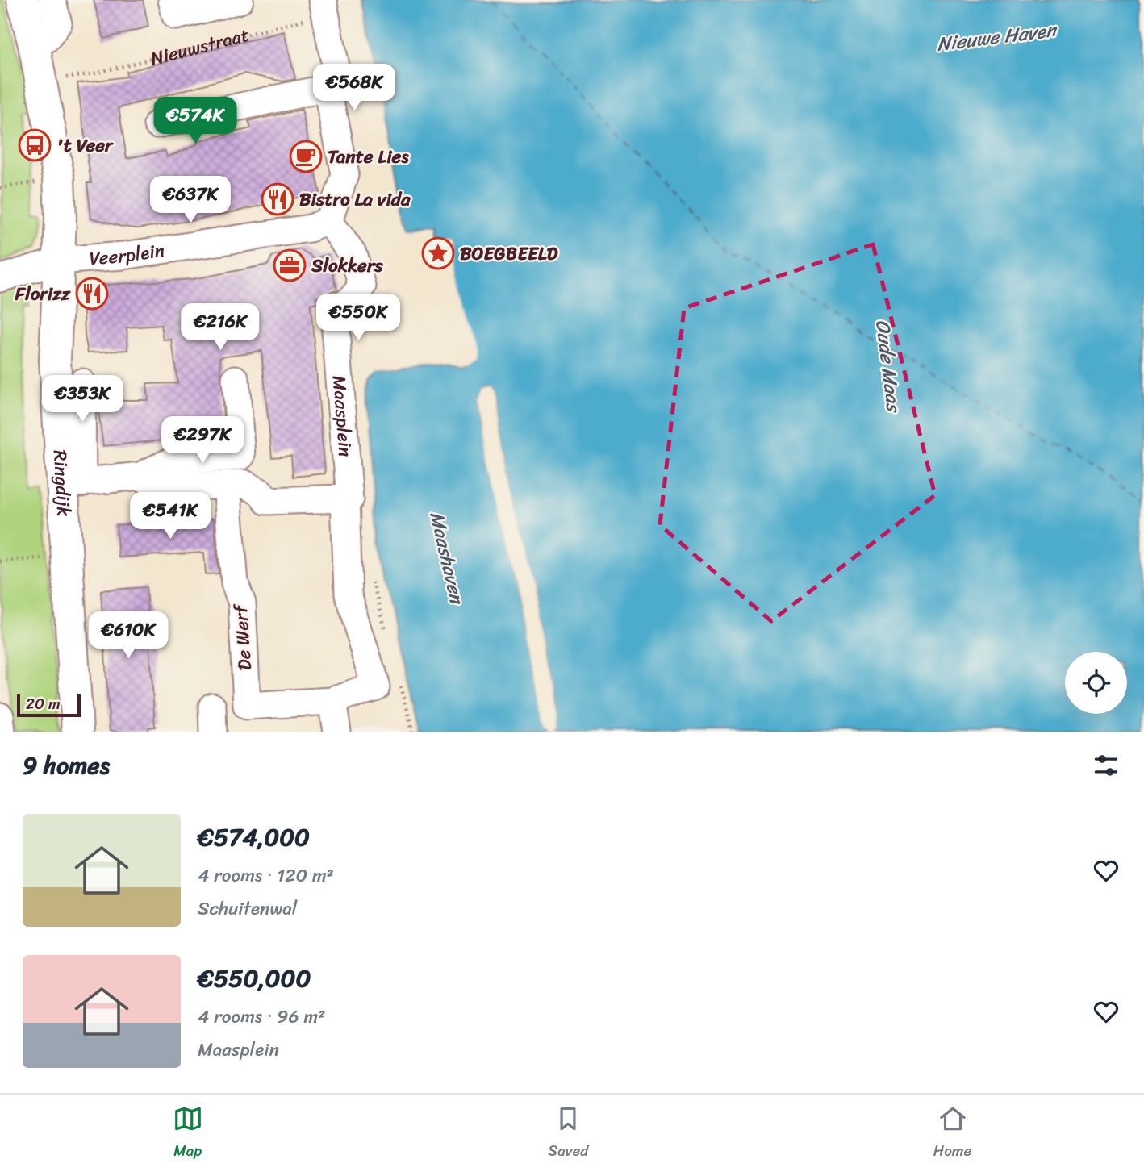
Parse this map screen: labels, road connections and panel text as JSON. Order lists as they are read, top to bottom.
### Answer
{
  "streets": {
    "main road": ["Ringdijk"],
    "street": [
      "Nieuwstraat",
      "Veerplein",
      "Maasplein",
      "De Werf"
    ]
  },
  "crossings": [
    ["Veerplein", "Maasplein"],
    ["Veerplein", "Ringdijk"],
    ["Maasplein", "De Werf"]
  ],
  "water": ["Nieuwe Haven", "Oude Maas", "Maashaven"],
  "places": {
    "bus stop": ["'t Veer"],
    "cafe": ["Tante Lies"],
    "restaurant": ["Bistro La vida", "Florizz"],
    "place": ["BOEGBEELD"],
    "office": ["Slokkers"]
  },
  "scale_bar": "20 m",
  "page": {
    "price": [
      "€568K",
      "€574K",
      "€637K",
      "€550K",
      "€216K",
      "€353K",
      "€297K",
      "€541K",
      "€610K"
    ],
    "scale": "20 m",
    "heading": "9 homes",
    "list": [
      {
        "name": "€574,000",
        "note": "4 rooms · 120 m² · Schuitenwal"
      },
      {
        "name": "€550,000",
        "note": "4 rooms · 96 m² · Maasplein"
      }
    ],
    "tabs": ["Map", "Saved", "Home"]
  }
}
